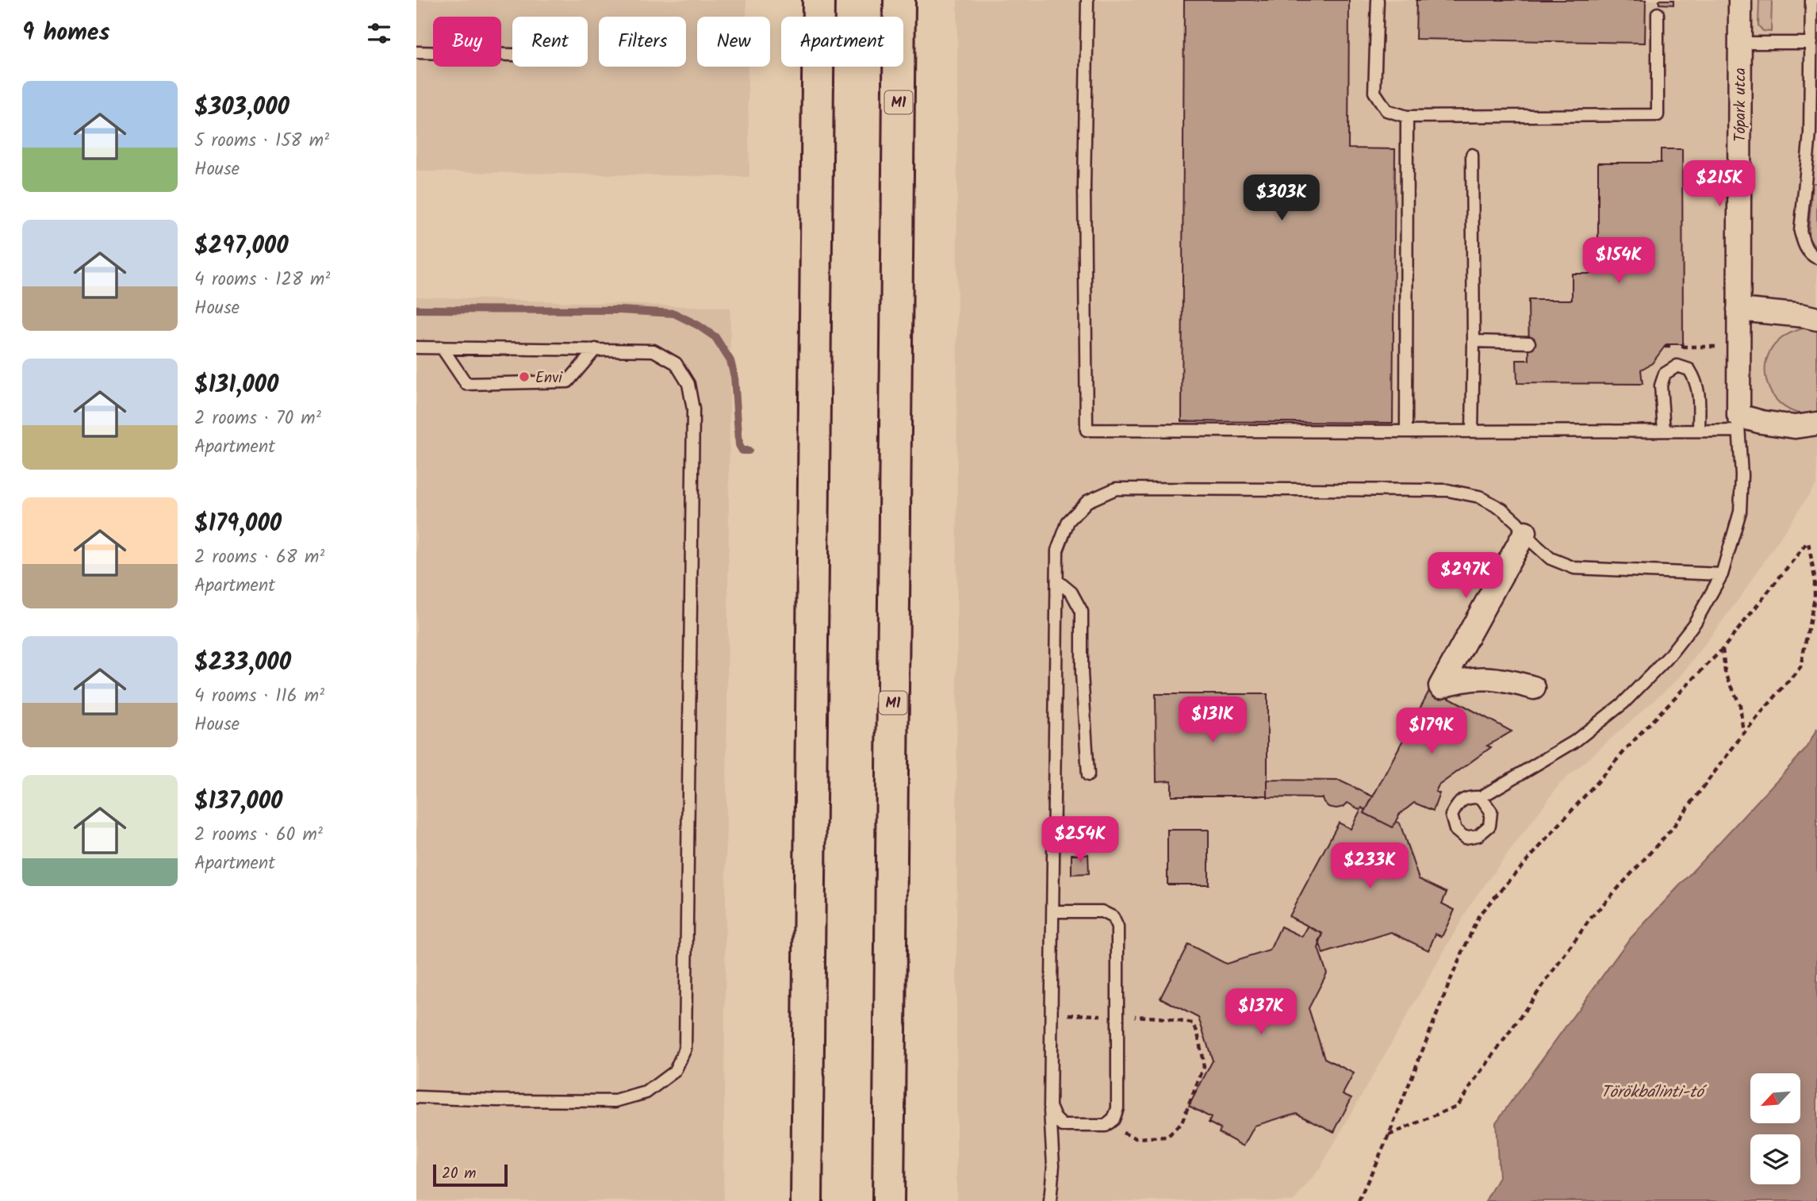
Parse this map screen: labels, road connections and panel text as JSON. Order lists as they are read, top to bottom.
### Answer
{
  "streets": {
    "highway": ["M1"],
    "street": ["Tópark utca"]
  },
  "water": ["Törökbálinti-tó"],
  "places": ["Envi"],
  "scale_bar": "20 m",
  "north": "bottom left",
  "page": {
    "heading": "9 homes",
    "chip": [
      "Buy",
      "Rent",
      "Filters",
      "New",
      "Apartment"
    ],
    "list": [
      {
        "name": "$303,000",
        "note": "5 rooms · 158 m² · House"
      },
      {
        "name": "$297,000",
        "note": "4 rooms · 128 m² · House"
      },
      {
        "name": "$131,000",
        "note": "2 rooms · 70 m² · Apartment"
      },
      {
        "name": "$179,000",
        "note": "2 rooms · 68 m² · Apartment"
      },
      {
        "name": "$233,000",
        "note": "4 rooms · 116 m² · House"
      },
      {
        "name": "$137,000",
        "note": "2 rooms · 60 m² · Apartment"
      }
    ],
    "price": [
      "$215K",
      "$303K",
      "$154K",
      "$297K",
      "$131K",
      "$179K",
      "$254K",
      "$233K",
      "$137K"
    ],
    "scale": "20 m"
  }
}
